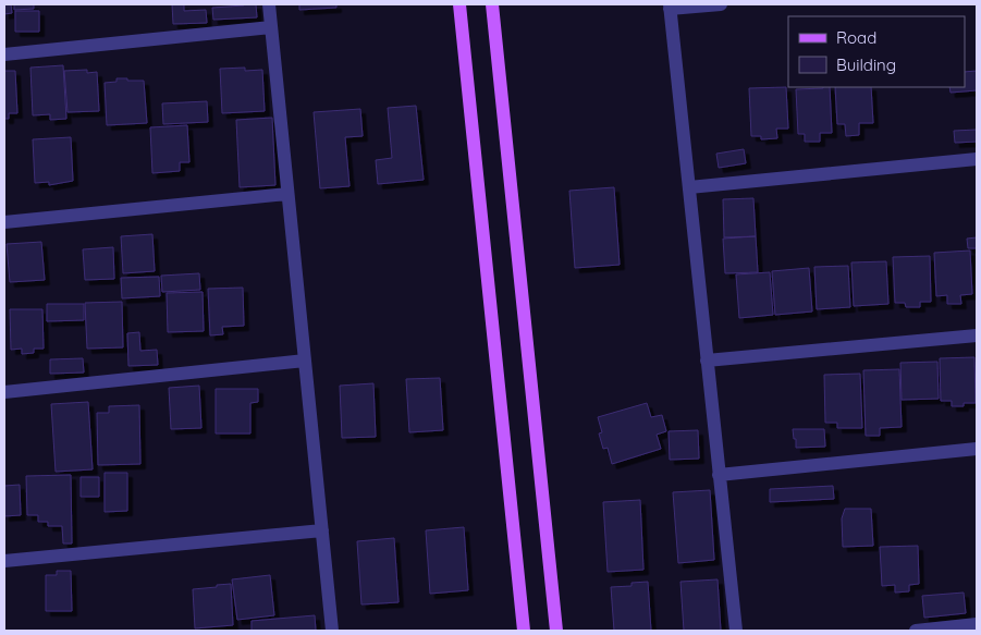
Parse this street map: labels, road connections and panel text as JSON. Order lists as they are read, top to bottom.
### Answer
{
  "legend": ["Road", "Building"]
}
